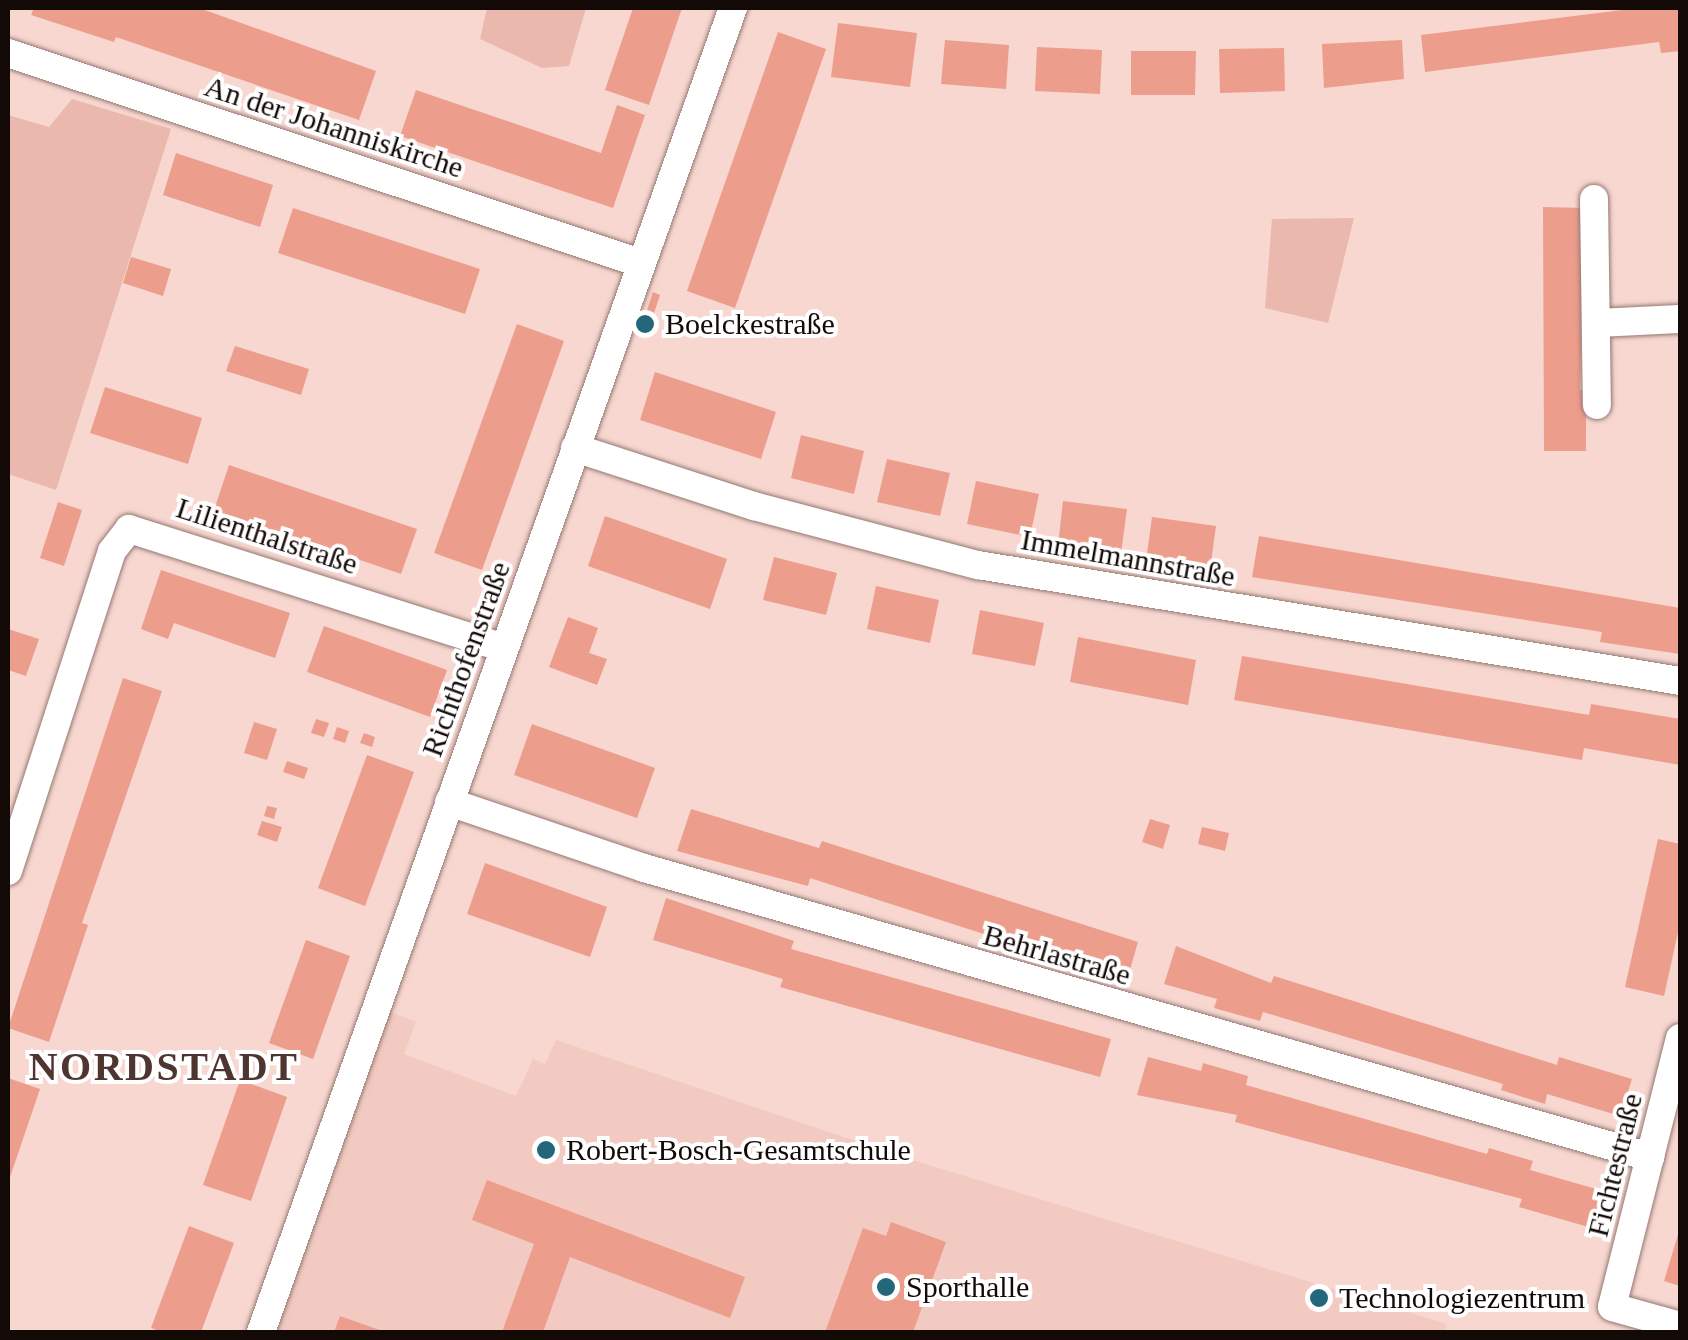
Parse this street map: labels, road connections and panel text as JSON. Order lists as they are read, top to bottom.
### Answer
{
  "streets": {
    "street": [
      "An der Johanniskirche",
      "Lilienthalstraße",
      "Immelmannstraße",
      "Richthofenstraße",
      "Behrlastraße",
      "Fichtestraße"
    ]
  },
  "crossings": [
    ["An der Johanniskirche", "Richthofenstraße"],
    ["Lilienthalstraße", "Richthofenstraße"],
    ["Immelmannstraße", "Richthofenstraße"],
    ["Richthofenstraße", "Behrlastraße"],
    ["Behrlastraße", "Fichtestraße"]
  ],
  "districts": ["NORDSTADT"],
  "places": [
    "Boelckestraße",
    "Robert-Bosch-Gesamtschule",
    "Sporthalle",
    "Technologiezentrum"
  ]
}
